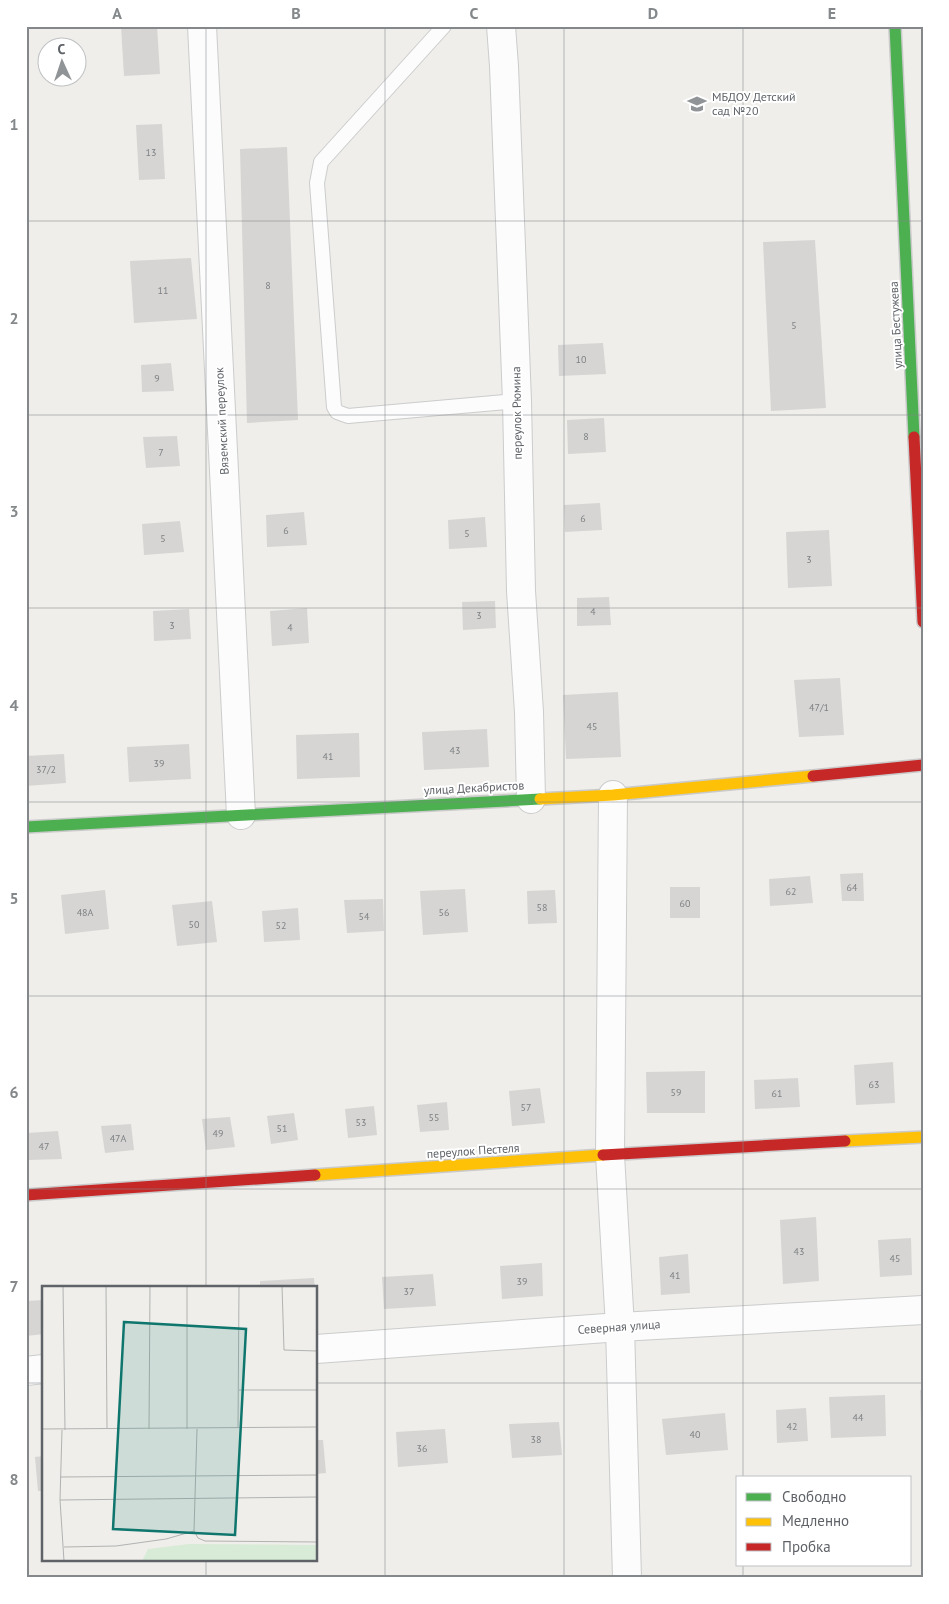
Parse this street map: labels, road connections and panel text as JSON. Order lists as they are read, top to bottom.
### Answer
{
  "streets": {
    "street": [
      "улица Бестужева",
      "переулок Рюмина",
      "Вяземский переулок",
      "улица Декабристов",
      "переулок Пестеля",
      "Северная улица"
    ]
  },
  "crossings": [
    ["переулок Рюмина", "улица Декабристов"],
    ["Вяземский переулок", "улица Декабристов"]
  ],
  "places": {
    "school or university": ["МБДОУ Детский сад №20"]
  },
  "house_numbers": [
    "13",
    "8",
    "11",
    "5",
    "10",
    "9",
    "8",
    "7",
    "6",
    "6",
    "5",
    "5",
    "3",
    "4",
    "3",
    "3",
    "4",
    "47/1",
    "45",
    "43",
    "41",
    "39",
    "37/2",
    "64",
    "62",
    "60",
    "58",
    "48А",
    "56",
    "54",
    "50",
    "52",
    "63",
    "59",
    "61",
    "57",
    "55",
    "53",
    "51",
    "49",
    "47А",
    "47",
    "43",
    "45",
    "41",
    "39",
    "37",
    "44",
    "42",
    "40",
    "38",
    "36"
  ],
  "legend": ["Свободно", "Медленно", "Пробка"],
  "north": "top",
  "grid": {
    "columns": [
      "A",
      "B",
      "C",
      "D",
      "E"
    ],
    "rows": [
      "1",
      "2",
      "3",
      "4",
      "5",
      "6",
      "7",
      "8"
    ]
  }
}
